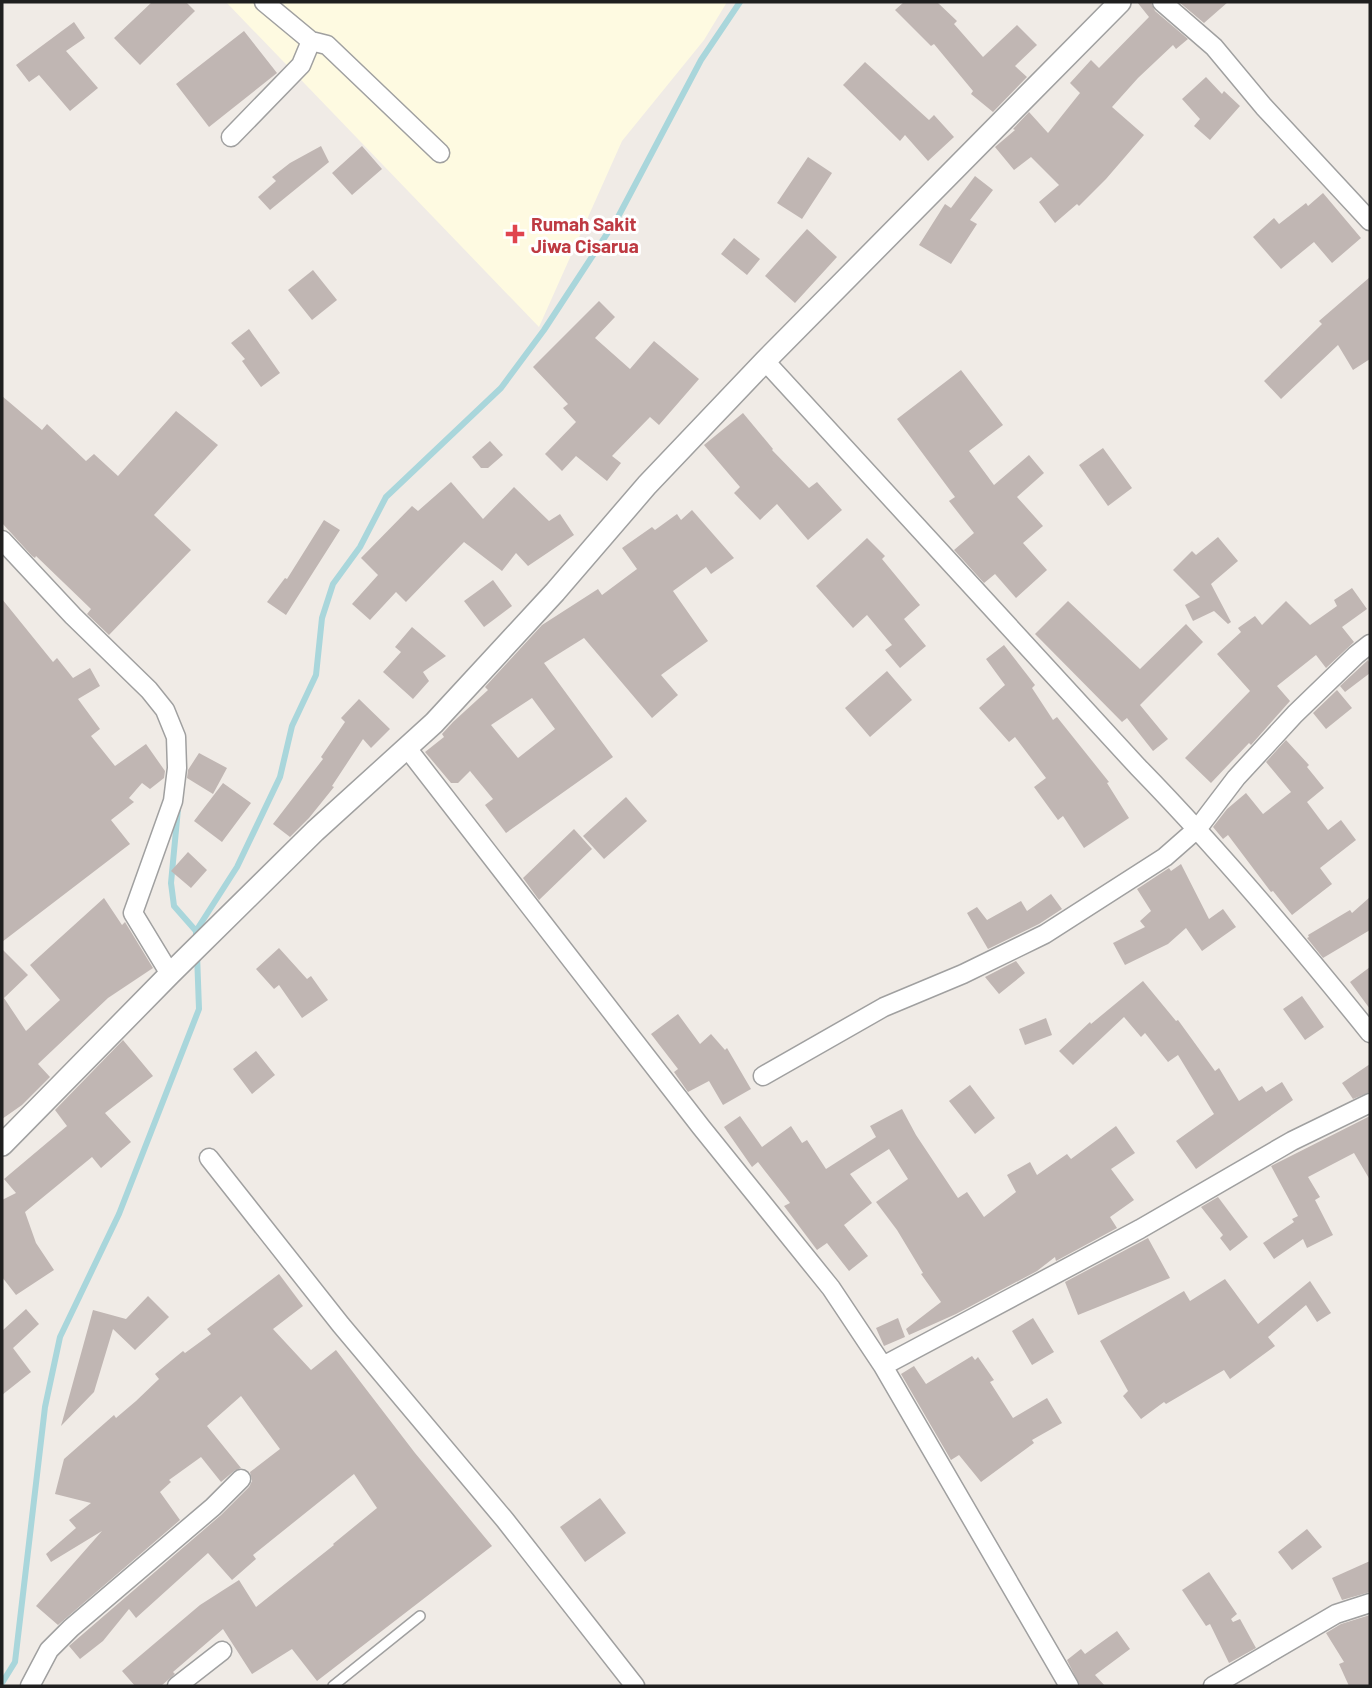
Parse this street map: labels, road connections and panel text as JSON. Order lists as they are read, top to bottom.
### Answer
{
  "places": {
    "health": ["Rumah Sakit Jiwa Cisarua"]
  }
}
